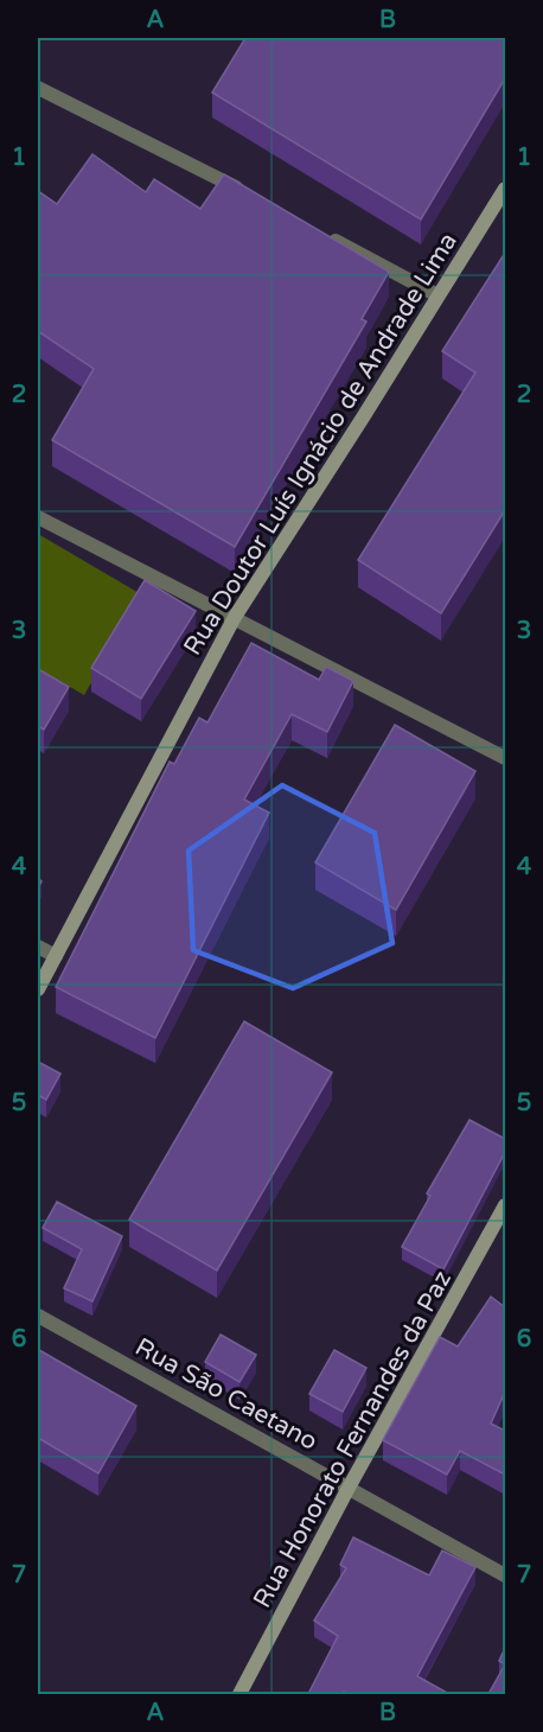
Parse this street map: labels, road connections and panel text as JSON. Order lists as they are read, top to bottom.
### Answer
{
  "streets": {
    "main road": ["Rua Doutor Luís Ignácio de Andrade Lima", "Rua Honorato Fernandes da Paz"],
    "street": ["Rua São Caetano"]
  },
  "crossings": [
    ["Rua São Caetano", "Rua Honorato Fernandes da Paz"]
  ],
  "grid": {
    "columns": ["A", "B"],
    "rows": [
      "1",
      "2",
      "3",
      "4",
      "5",
      "6",
      "7"
    ]
  }
}
